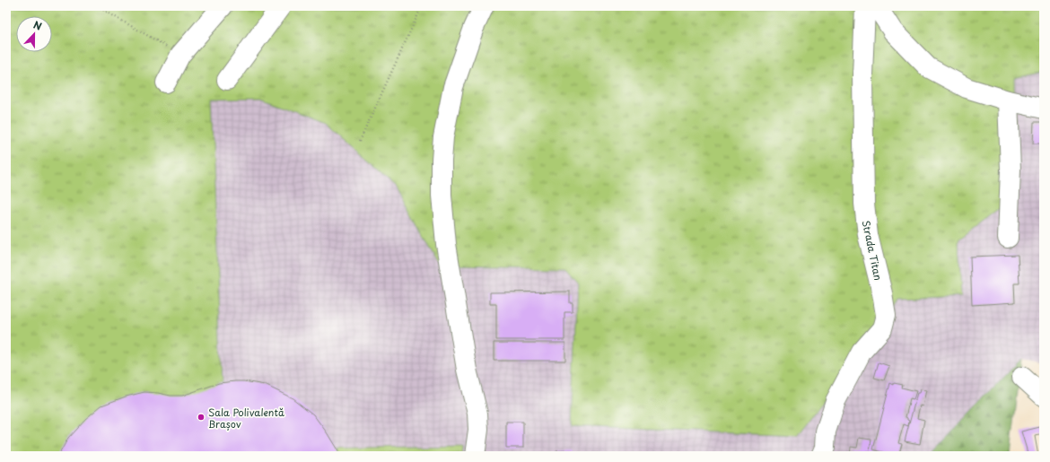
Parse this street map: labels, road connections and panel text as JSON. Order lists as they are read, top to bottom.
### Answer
{
  "streets": {
    "street": ["Strada Titan"]
  },
  "places": ["Sala Polivalentă Brașov"],
  "north": "top"
}
